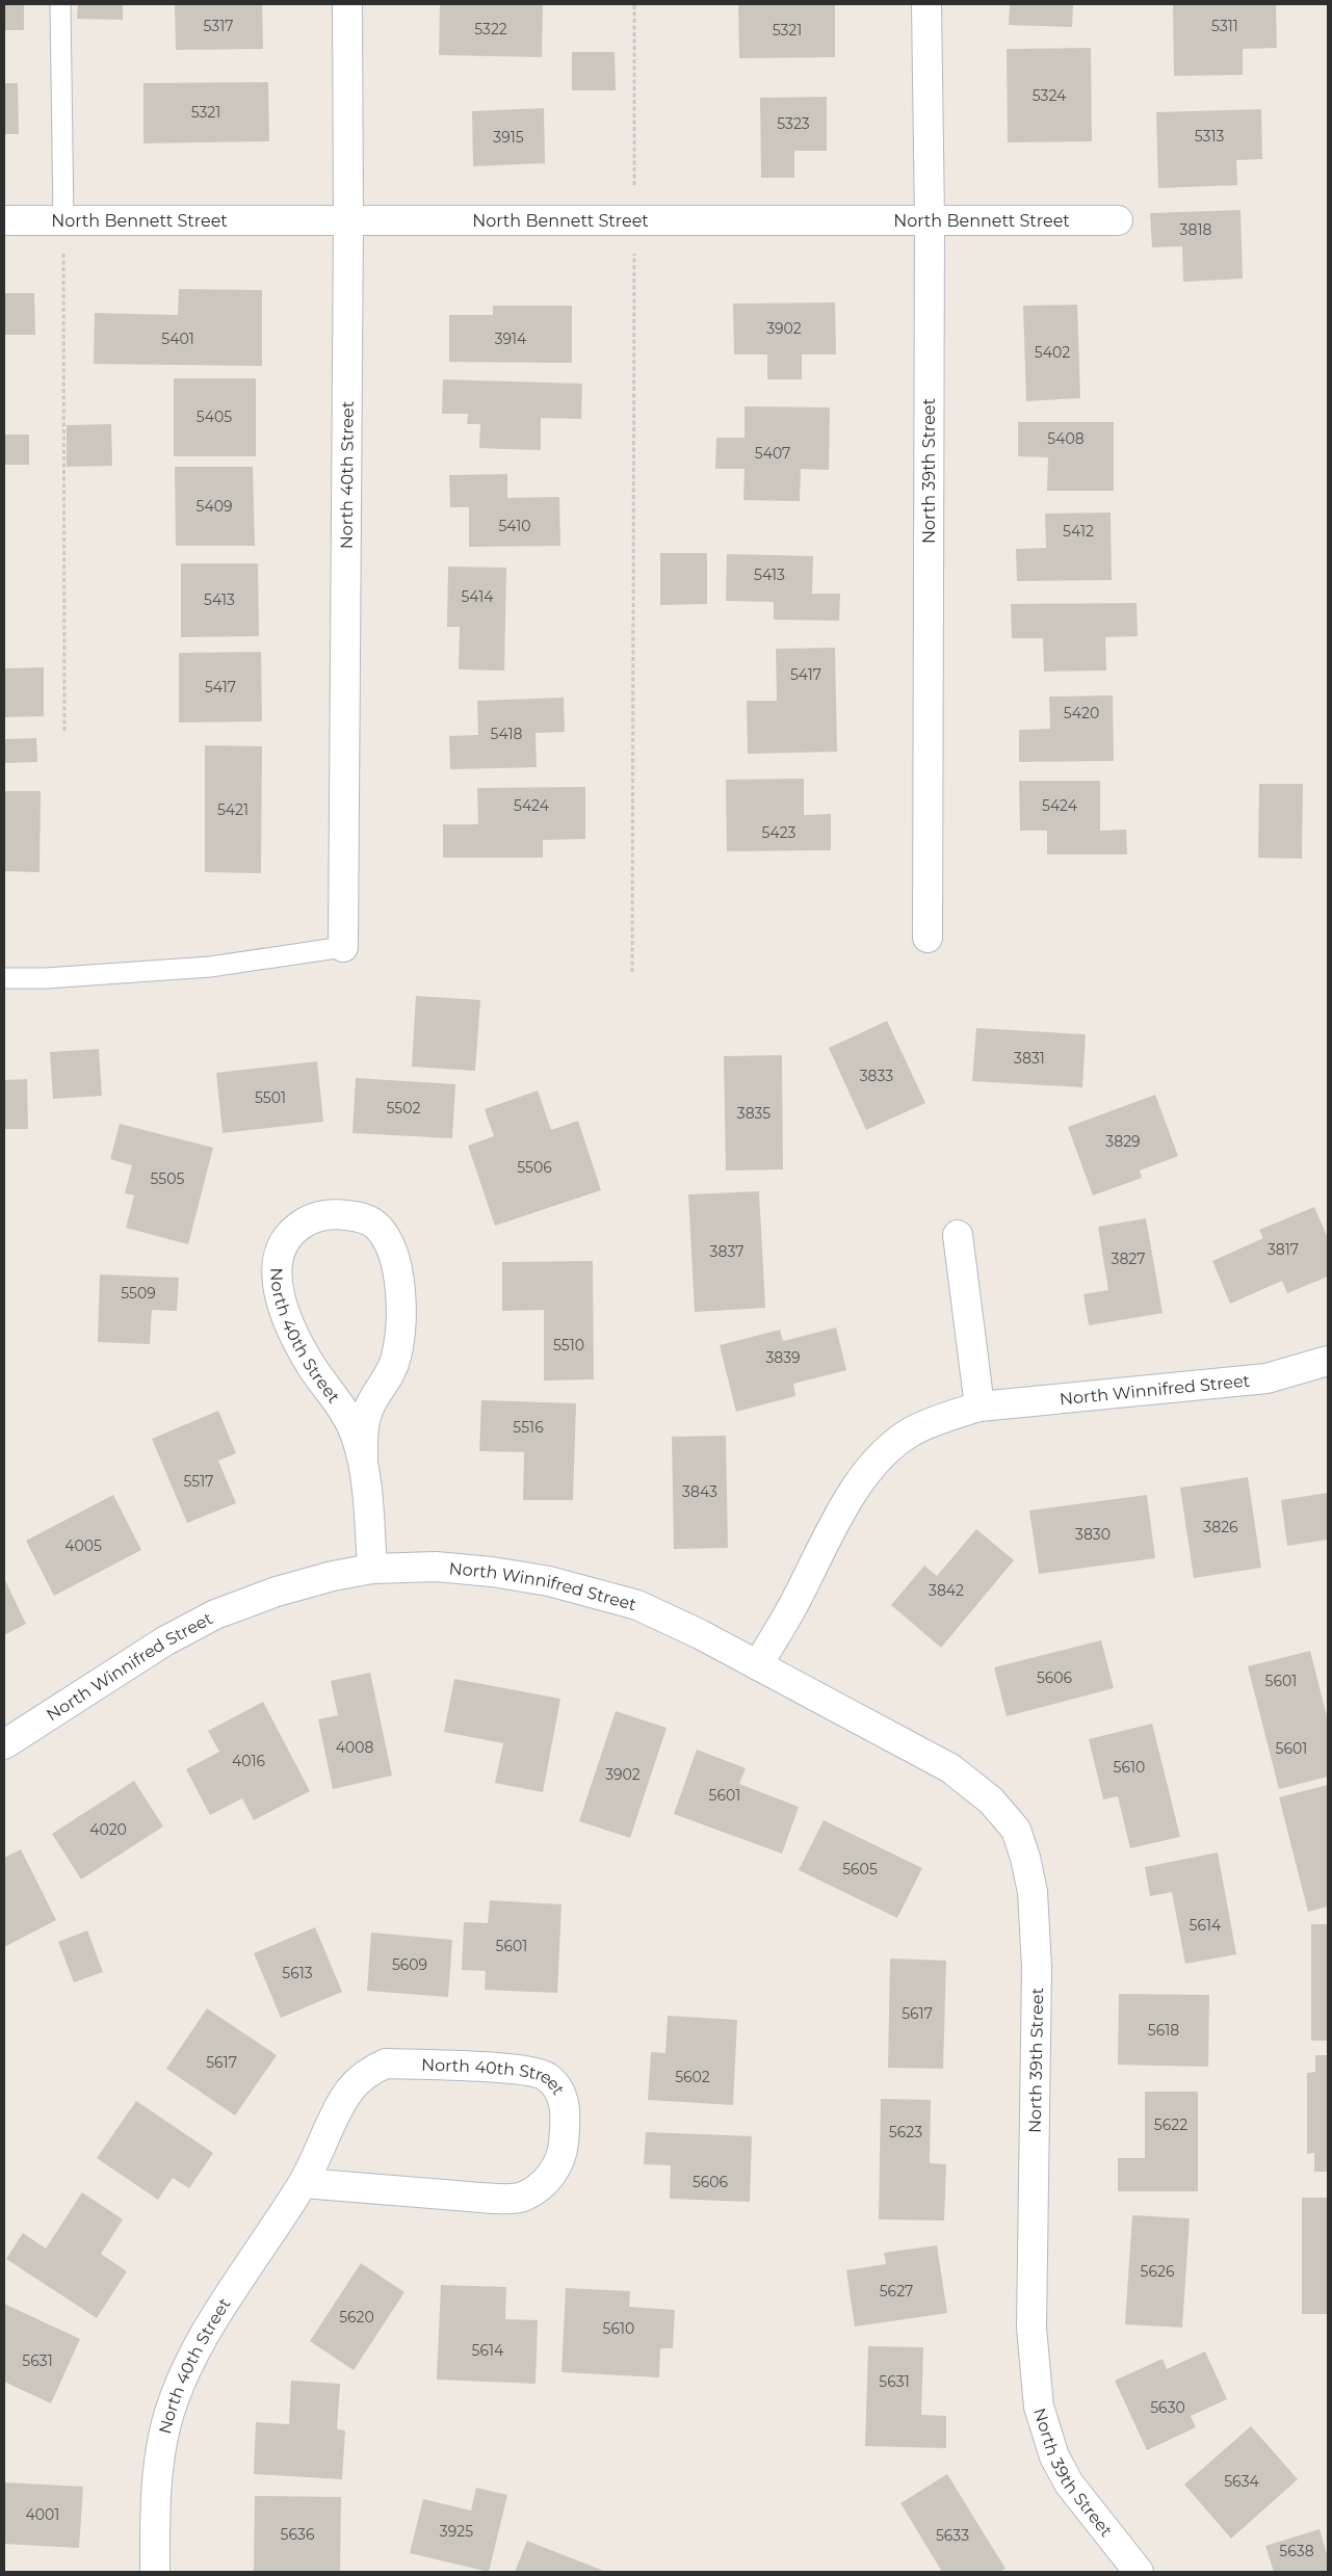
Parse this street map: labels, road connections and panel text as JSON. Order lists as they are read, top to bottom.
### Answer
{
  "streets": {
    "street": [
      "North Bennett Street",
      "North 39th Street",
      "North 40th Street",
      "North Winnifred Street"
    ]
  },
  "crossings": [
    ["North Bennett Street", "North 39th Street"],
    ["North Bennett Street", "North 40th Street"],
    ["North 39th Street", "North Winnifred Street"],
    ["North 40th Street", "North Winnifred Street"]
  ],
  "house_numbers": [
    "5317",
    "5311",
    "5322",
    "5321",
    "5324",
    "5321",
    "5323",
    "5313",
    "3915",
    "3818",
    "3902",
    "5401",
    "3914",
    "5402",
    "5405",
    "5408",
    "5407",
    "5409",
    "5410",
    "5412",
    "5413",
    "5414",
    "5413",
    "5417",
    "5417",
    "5420",
    "5418",
    "5424",
    "5424",
    "5421",
    "5423",
    "3831",
    "3833",
    "5501",
    "5502",
    "3835",
    "3829",
    "5506",
    "5505",
    "3817",
    "3837",
    "3827",
    "5509",
    "5510",
    "3839",
    "5516",
    "5517",
    "3843",
    "3826",
    "3830",
    "4005",
    "3842",
    "5606",
    "5601",
    "4008",
    "5601",
    "4016",
    "5610",
    "3902",
    "5601",
    "4020",
    "5605",
    "5614",
    "5601",
    "5609",
    "5613",
    "5617",
    "5618",
    "5617",
    "5602",
    "5622",
    "5623",
    "5606",
    "5626",
    "5627",
    "5620",
    "5610",
    "5614",
    "5631",
    "5631",
    "5630",
    "5634",
    "4001",
    "3925",
    "5636",
    "5633",
    "5638"
  ]
}
